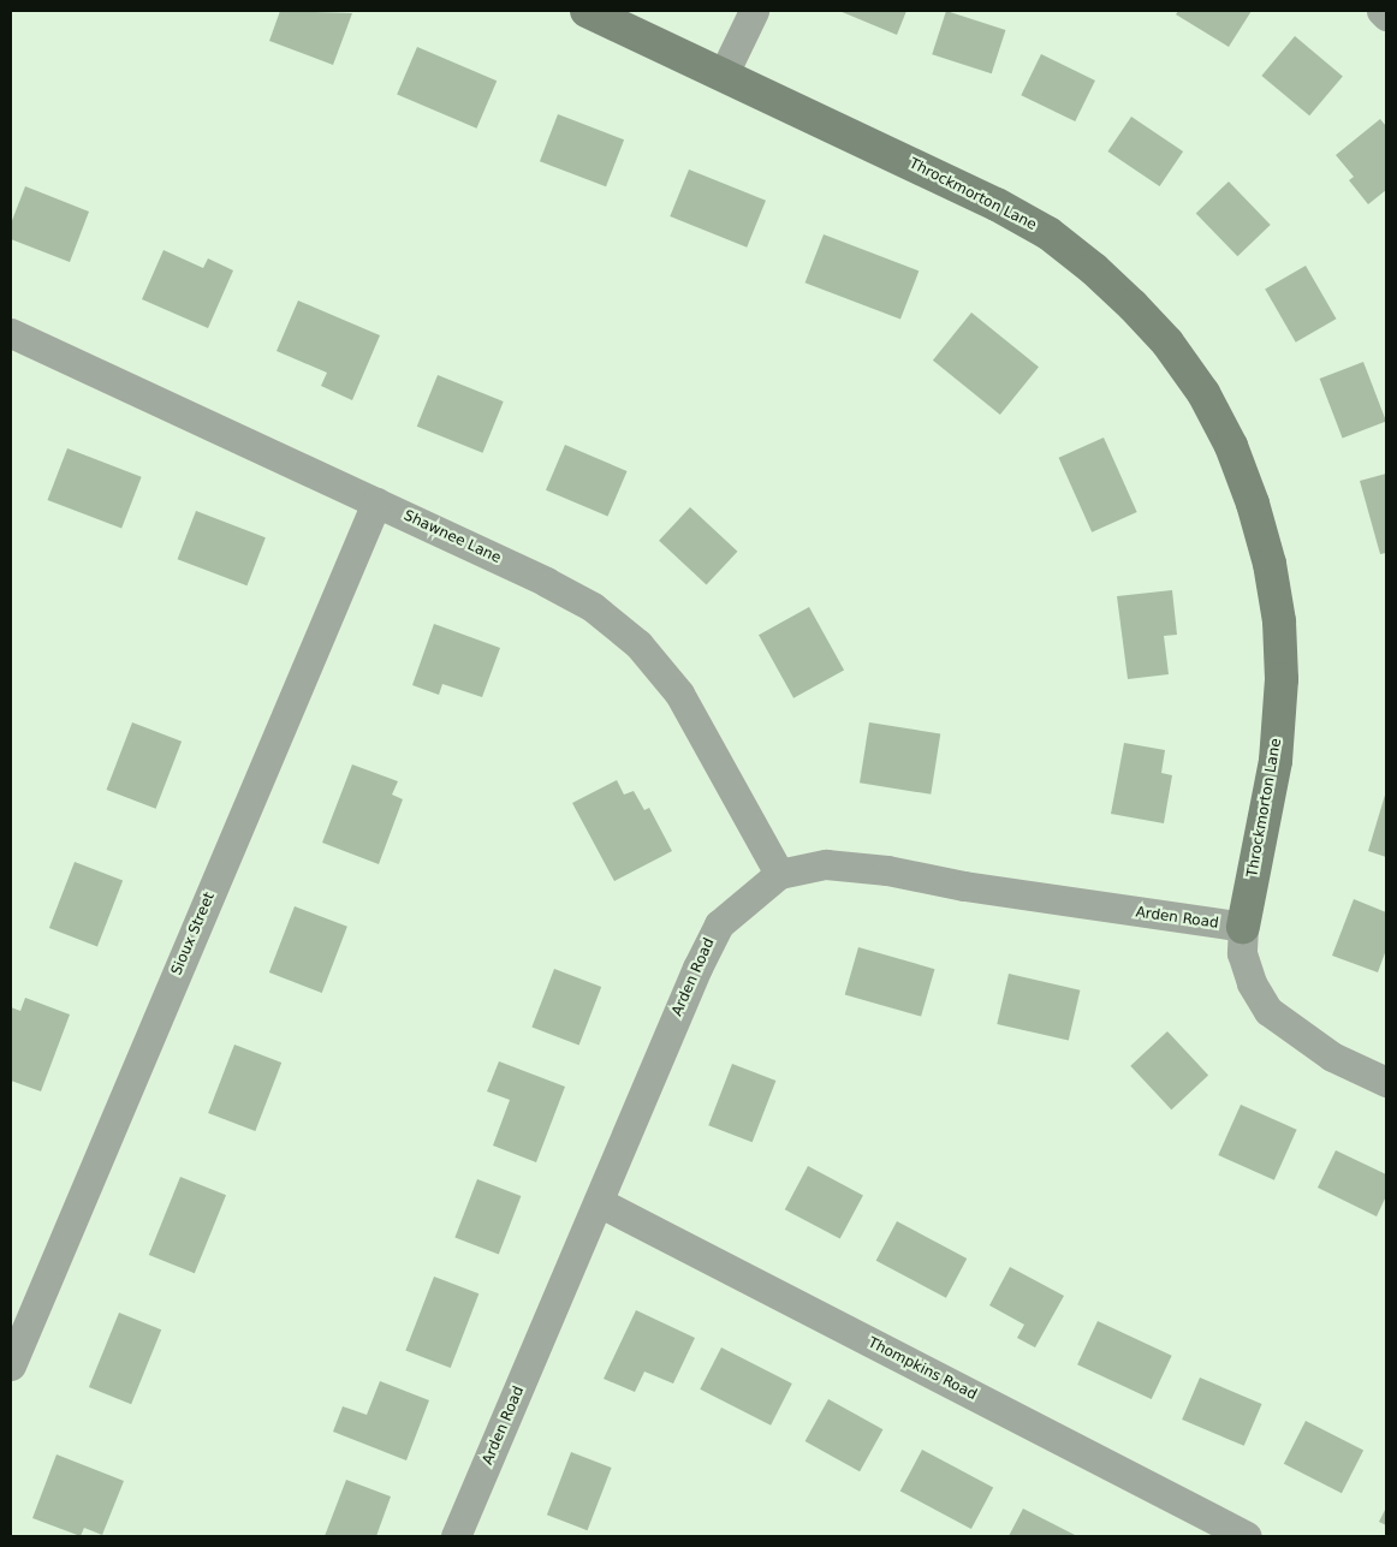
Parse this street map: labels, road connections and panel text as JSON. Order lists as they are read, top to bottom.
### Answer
{
  "streets": {
    "street": [
      "Throckmorton Lane",
      "Shawnee Lane",
      "Arden Road",
      "Sioux Street",
      "Thompkins Road"
    ]
  },
  "crossings": [
    ["Throckmorton Lane", "Arden Road"],
    ["Shawnee Lane", "Arden Road"],
    ["Shawnee Lane", "Sioux Street"],
    ["Arden Road", "Thompkins Road"]
  ]
}
